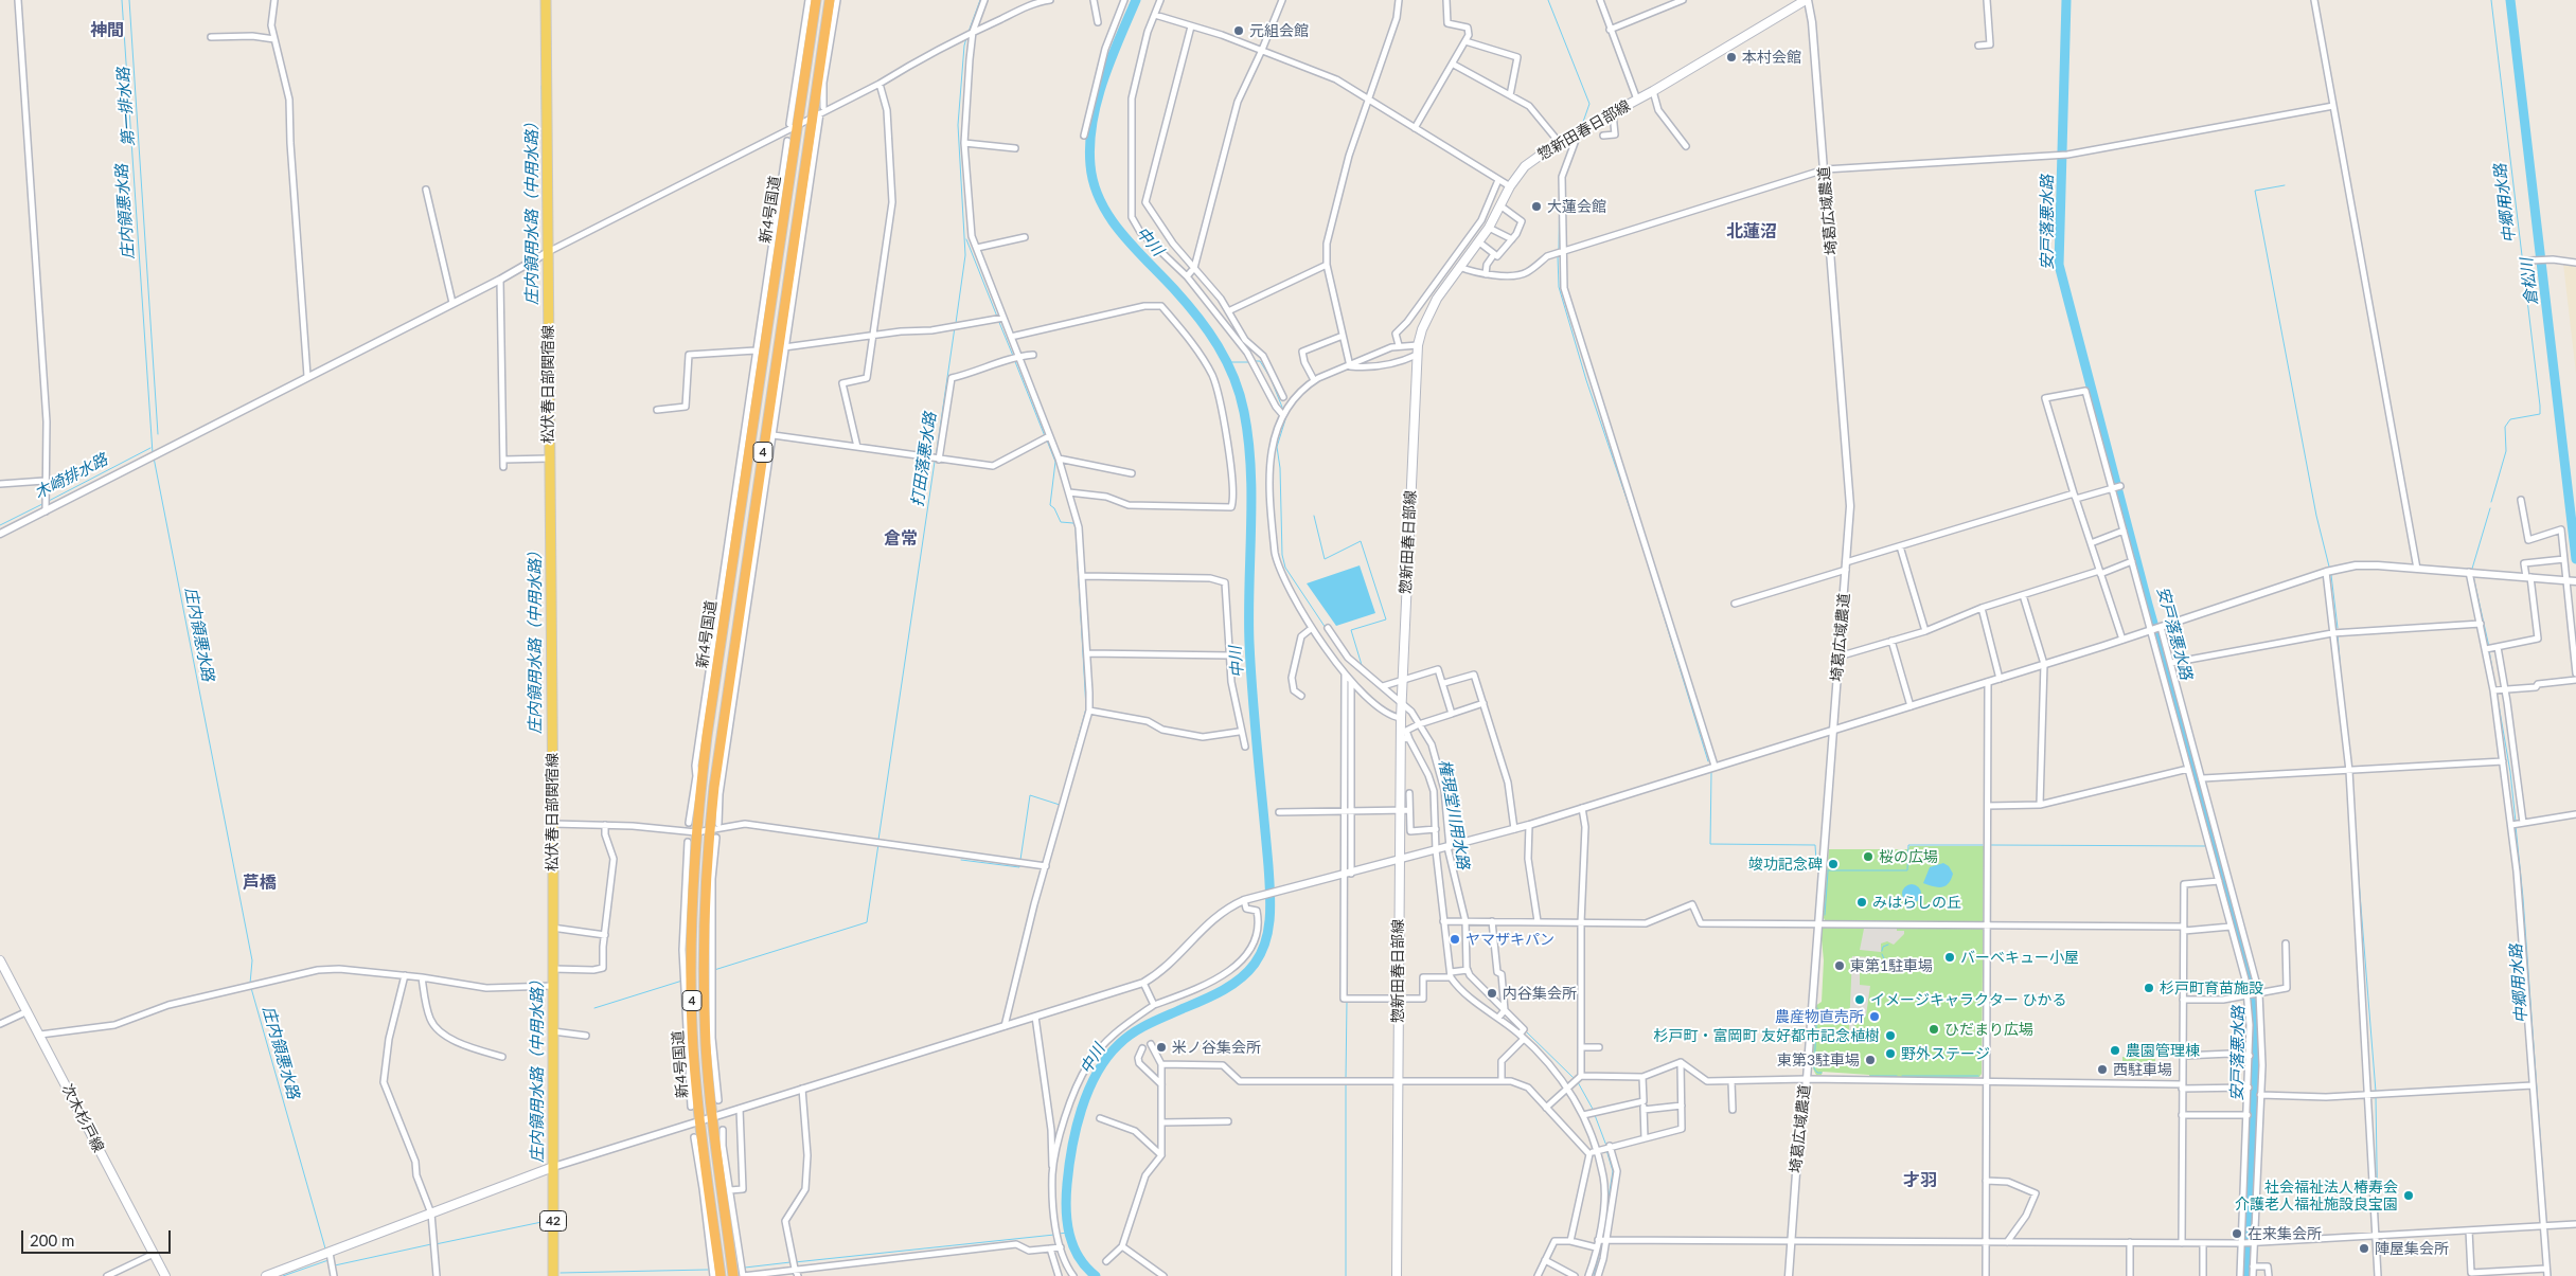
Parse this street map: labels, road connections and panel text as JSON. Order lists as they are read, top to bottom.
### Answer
{
  "streets": {
    "highway": ["新4号国道", "4"],
    "main road": [
      "惣新田春日部線",
      "松伏春日部関宿線",
      "次木杉戸線",
      "42"
    ],
    "street": ["埼葛広域農道"]
  },
  "crossings": [
    ["惣新田春日部線", "埼葛広域農道"]
  ],
  "districts": [
    "神間",
    "北蓮沼",
    "倉常",
    "芦橋",
    "才羽"
  ],
  "water": [
    "第一排水路",
    "中郷用水路",
    "庄内領用水路（中用水路）",
    "庄内領悪水路",
    "安戸落悪水路",
    "中川",
    "倉松川",
    "打田落悪水路",
    "木崎排水路",
    "権現堂川用水路"
  ],
  "places": [
    "元組会館",
    "本村会館",
    "大蓮会館",
    "桜の広場",
    "竣功記念碑",
    "みはらしの丘",
    "ヤマザキパン",
    "バーベキュー小屋",
    "東第1駐車場",
    "杉戸町育苗施設",
    "内谷集会所",
    "イメージキャラクター ひかる",
    "農産物直売所",
    "ひだまり広場",
    "杉戸町・富岡町 友好都市記念植樹",
    "米ノ谷集会所",
    "農園管理棟",
    "野外ステージ",
    "東第3駐車場",
    "西駐車場",
    "社会福祉法人椿寿会 介護老人福祉施設良宝園",
    "在来集会所",
    "陣屋集会所"
  ],
  "scale_bar": "200 m"
}
